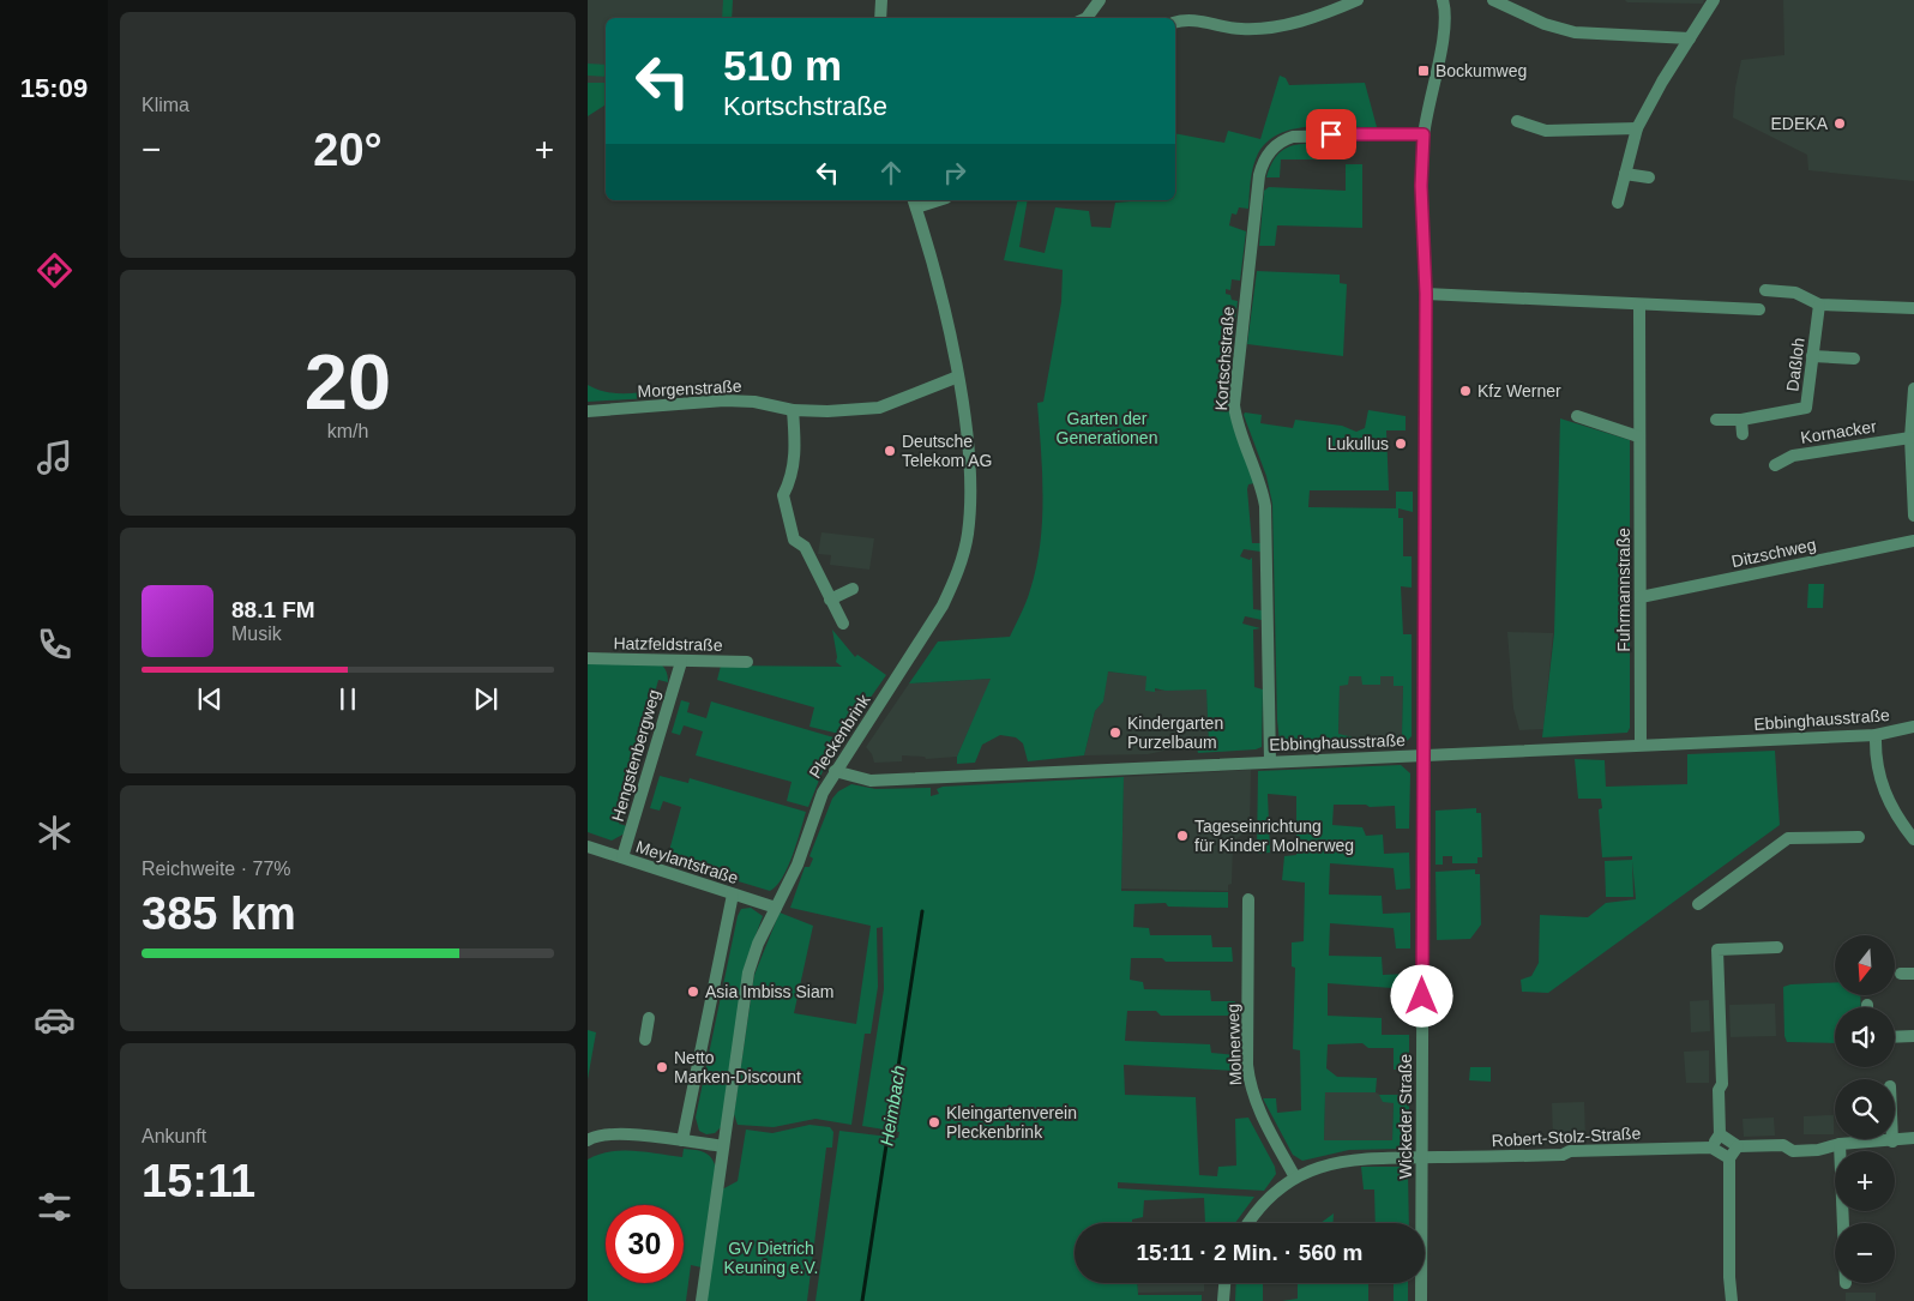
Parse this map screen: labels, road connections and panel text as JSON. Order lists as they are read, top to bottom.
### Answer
{
  "streets": {
    "street": [
      "Kortschstraße",
      "Daßloh",
      "Morgenstraße",
      "Kornacker",
      "Ditzschweg",
      "Fuhrmannstraße",
      "Hatzfeldstraße",
      "Ebbinghausstraße",
      "Pleckenbrink",
      "Hengstenbergweg",
      "Meylantstraße",
      "Molnerweg",
      "Wickeder Straße",
      "Robert-Stolz-Straße"
    ]
  },
  "crossings": [
    ["Kortschstraße", "Ebbinghausstraße"],
    ["Kortschstraße", "Wickeder Straße"],
    ["Morgenstraße", "Pleckenbrink"],
    ["Ditzschweg", "Fuhrmannstraße"],
    ["Fuhrmannstraße", "Ebbinghausstraße"],
    ["Hatzfeldstraße", "Hengstenbergweg"],
    ["Ebbinghausstraße", "Pleckenbrink"],
    ["Ebbinghausstraße", "Wickeder Straße"],
    ["Pleckenbrink", "Meylantstraße"],
    ["Hengstenbergweg", "Meylantstraße"],
    ["Molnerweg", "Robert-Stolz-Straße"],
    ["Wickeder Straße", "Robert-Stolz-Straße"]
  ],
  "water": ["Heimbach"],
  "parks": ["Garten der Generationen", "GV Dietrich Keuning e.V."],
  "places": {
    "transit": ["Bockumweg"],
    "other": [
      "EDEKA",
      "Kfz Werner",
      "Lukullus",
      "Deutsche Telekom AG",
      "Kindergarten Purzelbaum",
      "Tageseinrichtung für Kinder Molnerweg",
      "Asia Imbiss Siam",
      "Netto Marken-Discount",
      "Kleingartenverein Pleckenbrink"
    ]
  },
  "north": "bottom",
  "page": {
    "tabs": "15:09",
    "tile": [
      "Klima",
      ["20", "km/h"],
      ["Reichweite · 77%", "385 km"],
      ["Ankunft", "15:11"]
    ],
    "turn": ["510 m", "Kortschstraße"],
    "heat": ["−", "20°", "+"],
    "song": ["88.1 FM", "Musik"],
    "map_buttons": ["+", "−"],
    "limit": "30",
    "trip": "15:11 · 2 Min. · 560 m"
  }
}
